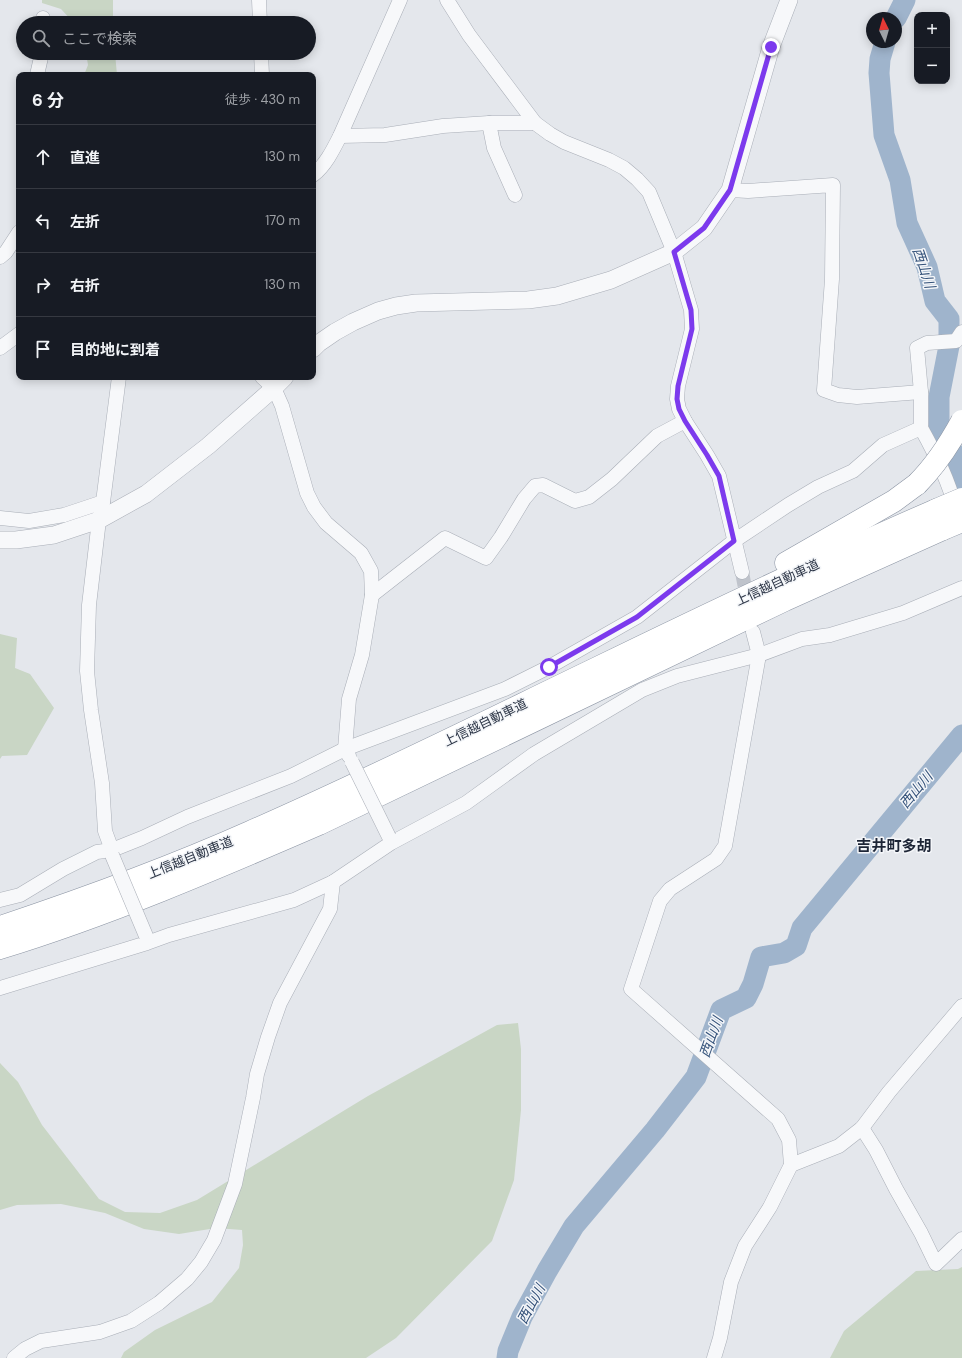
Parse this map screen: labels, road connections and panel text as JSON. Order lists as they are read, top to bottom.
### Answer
{
  "streets": {
    "highway": ["上信越自動車道"]
  },
  "districts": ["吉井町多胡"],
  "water": ["西山川"],
  "north": "top",
  "page": {
    "map_buttons": ["+", "−"],
    "search": "ここで検索",
    "heading": ["6 分", "徒歩 · 430 m"],
    "list": [
      ["直進", "130 m"],
      ["左折", "170 m"],
      ["右折", "130 m"],
      "目的地に到着"
    ]
  }
}
